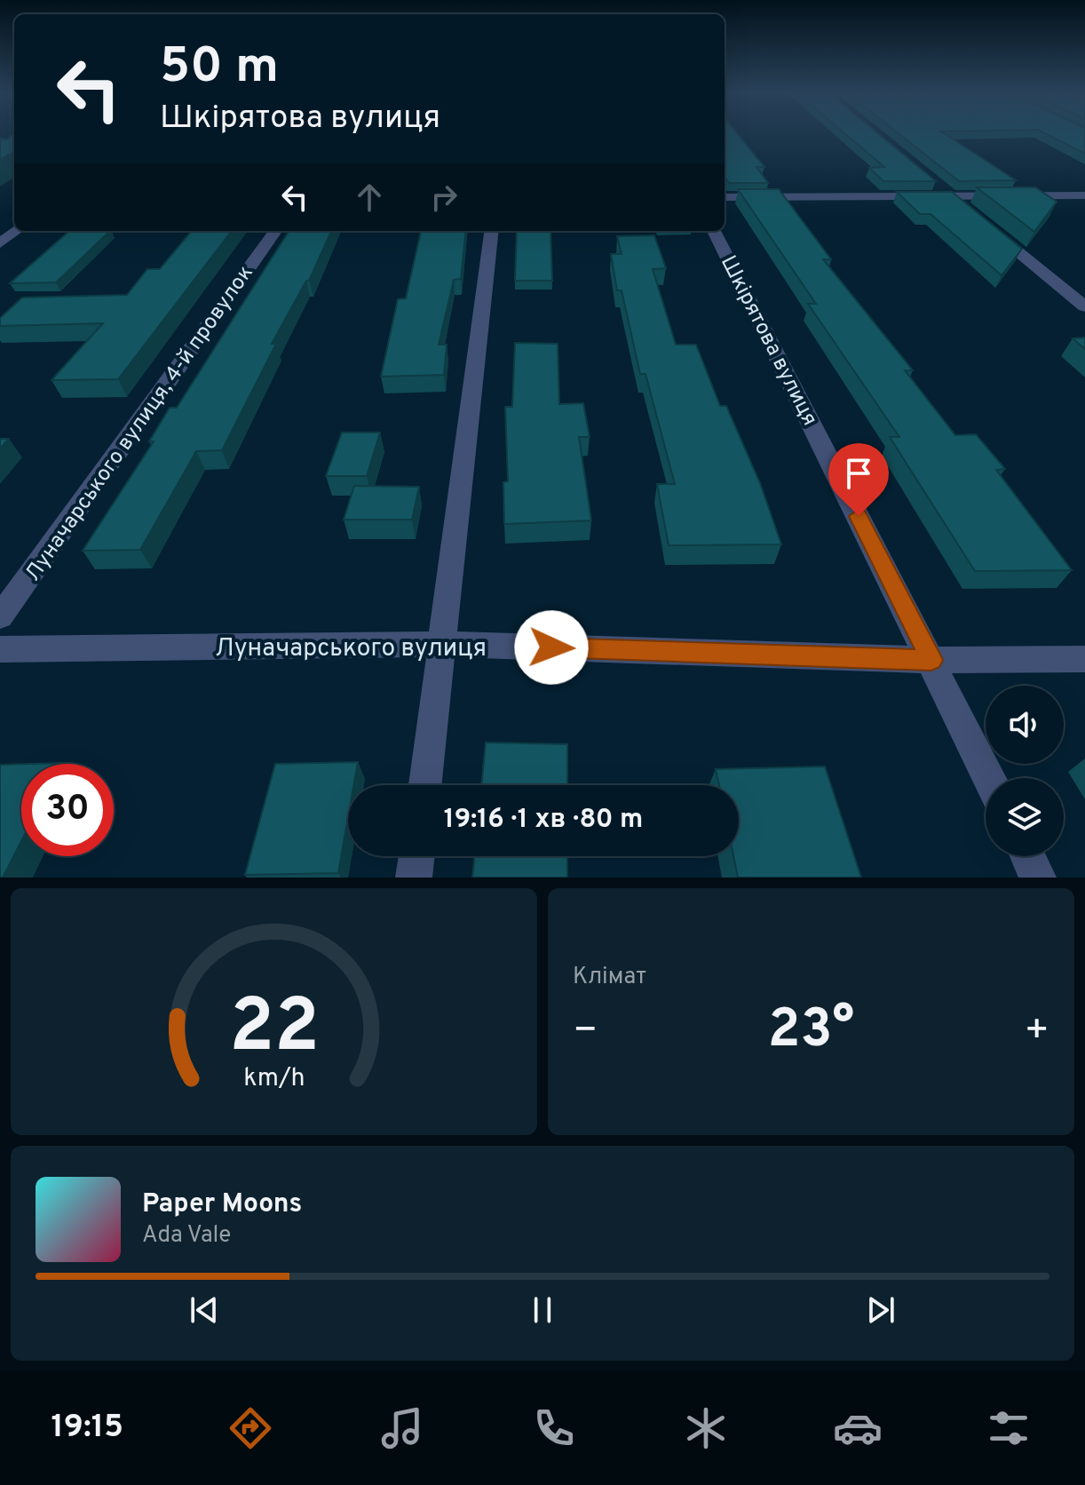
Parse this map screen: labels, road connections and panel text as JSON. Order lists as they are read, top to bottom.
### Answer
{
  "streets": {
    "street": ["Шкірятова вулиця", "Луначарського вулиця, 4-й провулок", "Луначарського вулиця"]
  },
  "crossings": [
    ["Шкірятова вулиця", "Луначарського вулиця"]
  ],
  "page": {
    "turn": ["50 m", "Шкірятова вулиця"],
    "limit": "30",
    "trip": "19:16 · 1 хв · 80 m",
    "tile": "Клімат",
    "heat": ["−", "23°", "+"],
    "song": ["Paper Moons", "Ada Vale"],
    "tabs": "19:15",
    "gauge": ["22", "km/h"]
  }
}
